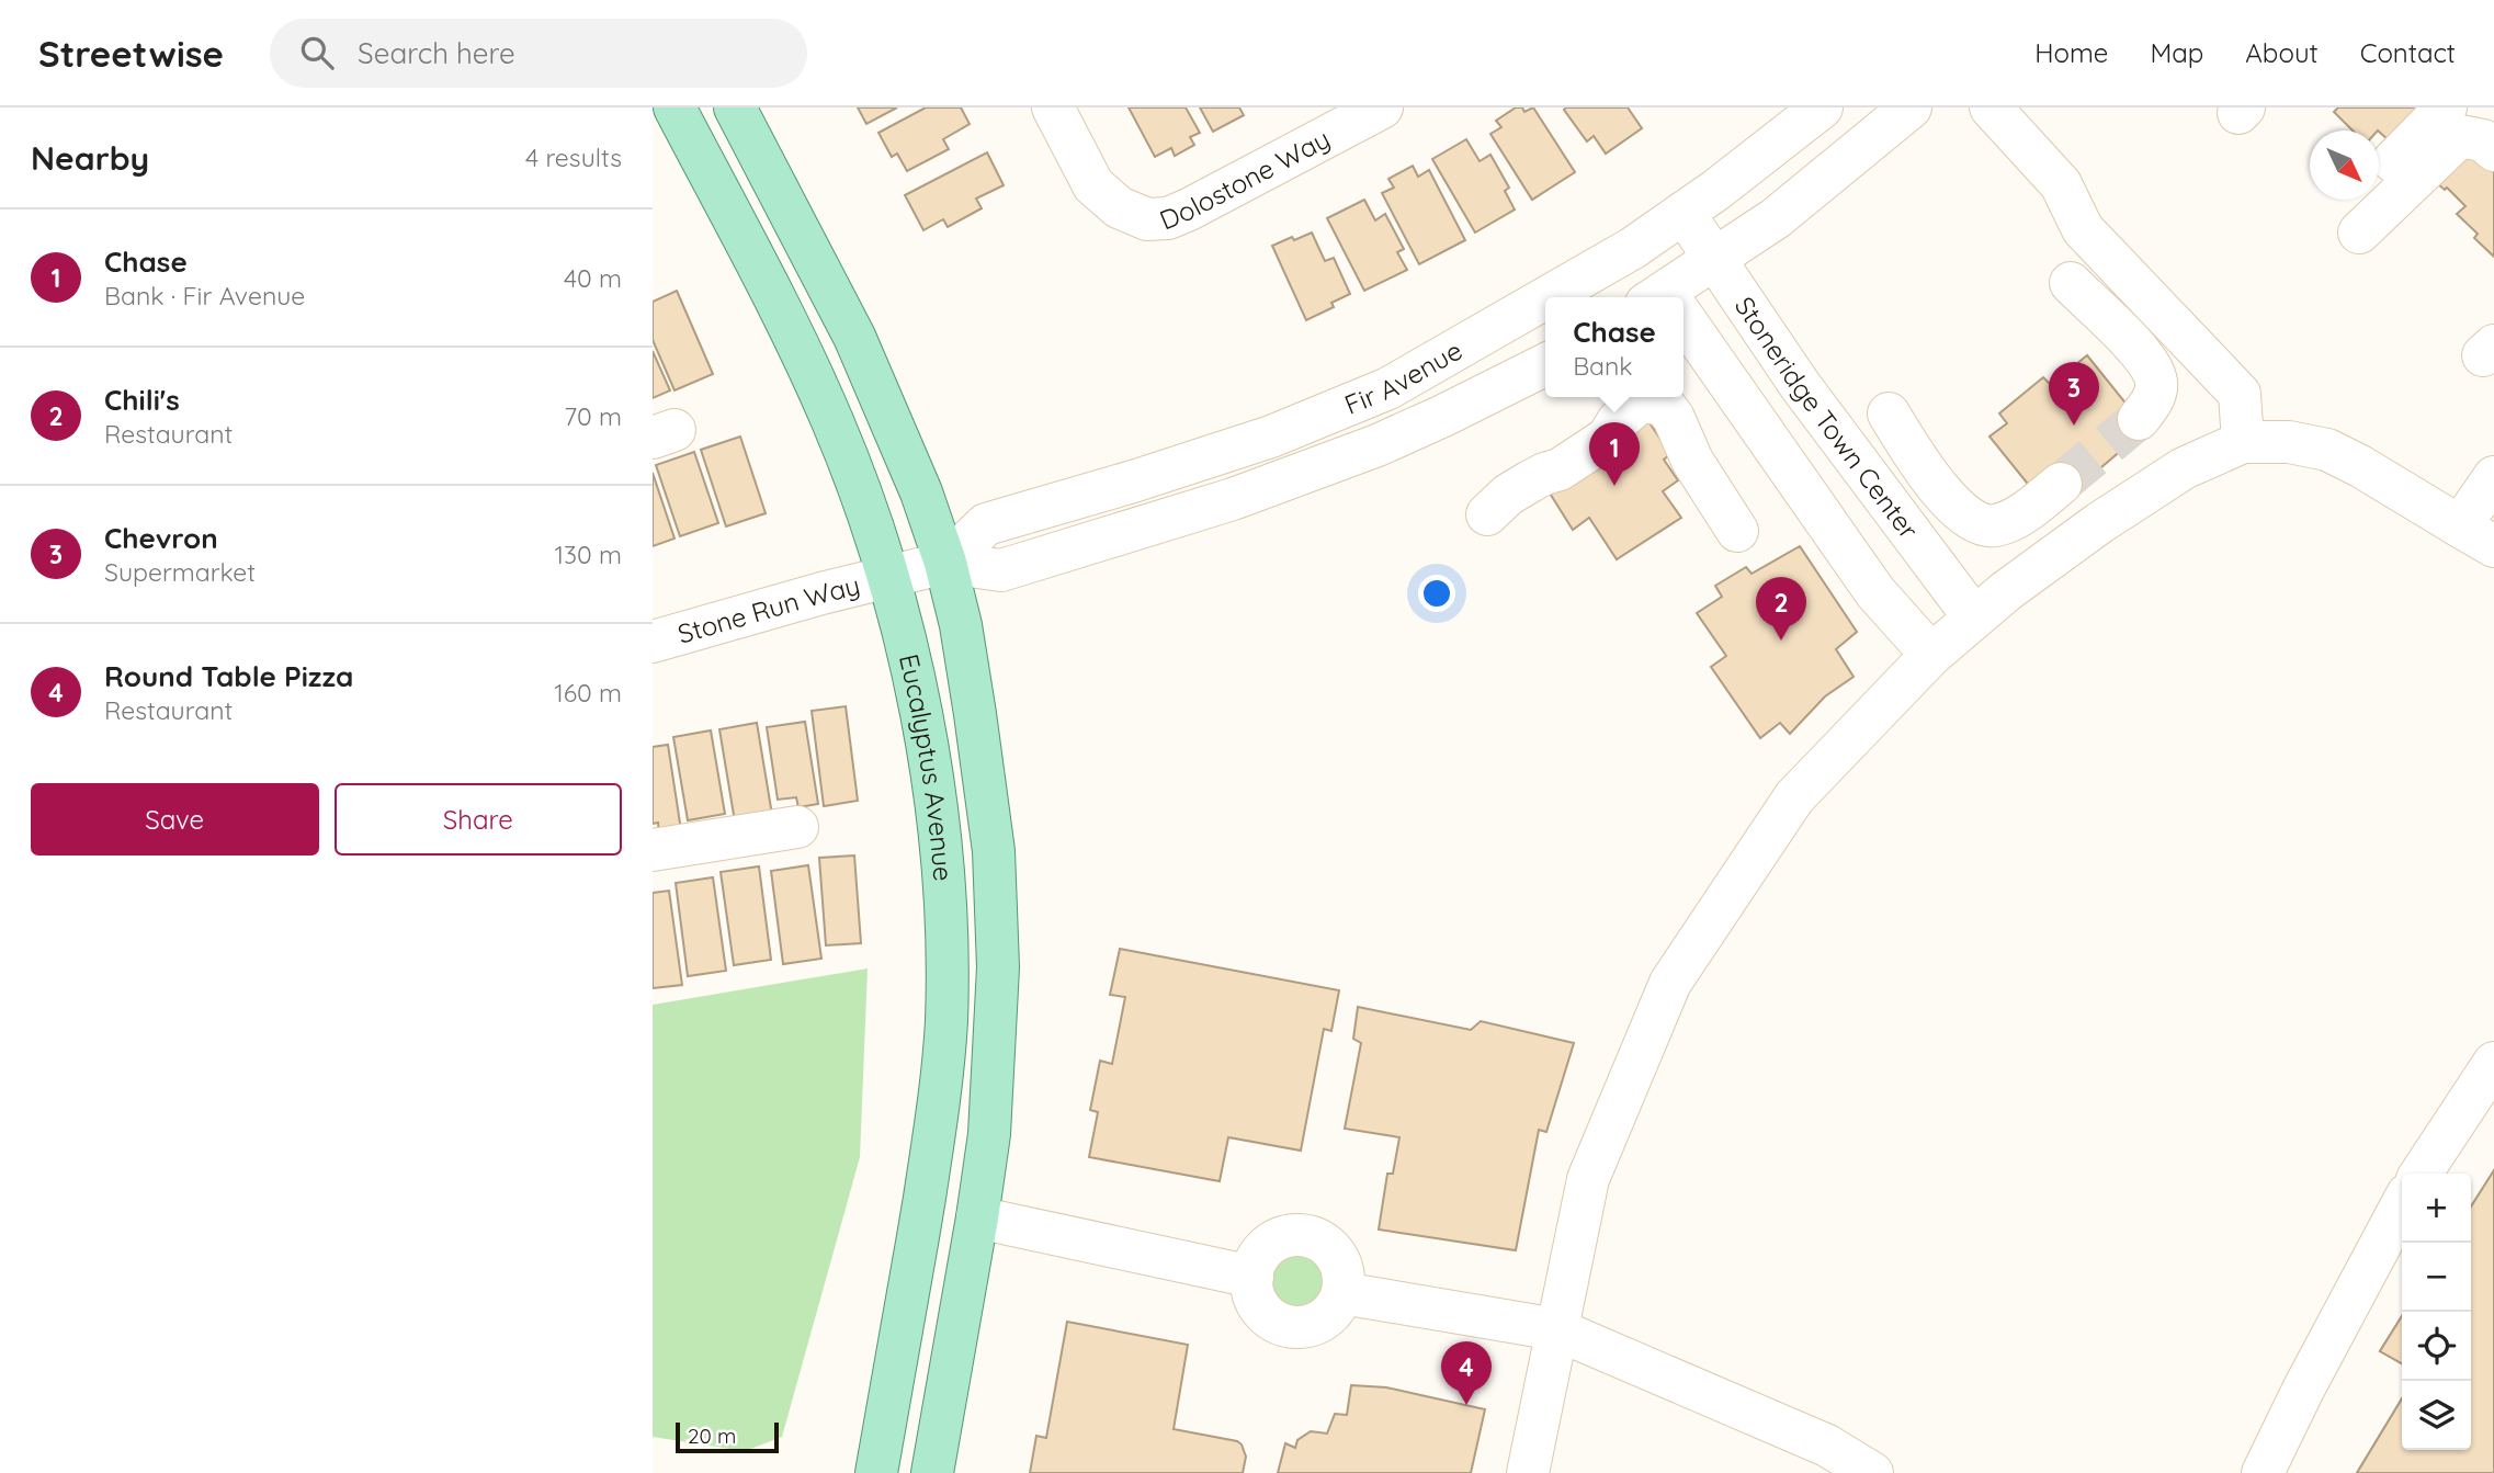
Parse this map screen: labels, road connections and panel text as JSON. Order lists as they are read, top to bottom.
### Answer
{
  "streets": {
    "main road": ["Eucalyptus Avenue"],
    "street": [
      "Dolostone Way",
      "Fir Avenue",
      "Stoneridge Town Center",
      "Stone Run Way"
    ]
  },
  "crossings": [
    ["Fir Avenue", "Stoneridge Town Center"],
    ["Fir Avenue", "Stone Run Way"],
    ["Fir Avenue", "Eucalyptus Avenue"],
    ["Stone Run Way", "Eucalyptus Avenue"]
  ],
  "scale_bar": "20 m",
  "north": "bottom right",
  "page": {
    "header": "Streetwise",
    "search": "Search here",
    "nav": [
      "Home",
      "Map",
      "About",
      "Contact"
    ],
    "heading": ["Nearby", "4 results"],
    "list": [
      {
        "mark": "1",
        "name": "Chase",
        "note": "Bank · Fir Avenue",
        "value": "40 m"
      },
      {
        "mark": "2",
        "name": "Chili's",
        "note": "Restaurant",
        "value": "70 m"
      },
      {
        "mark": "3",
        "name": "Chevron",
        "note": "Supermarket",
        "value": "130 m"
      },
      {
        "mark": "4",
        "name": "Round Table Pizza",
        "note": "Restaurant",
        "value": "160 m"
      }
    ],
    "popup": ["Chase", "Bank"],
    "pins": [
      "3",
      "1",
      "2",
      "4"
    ],
    "buttons": ["Save", "Share"],
    "map_buttons": ["+", "−"],
    "scale": "20 m"
  }
}
